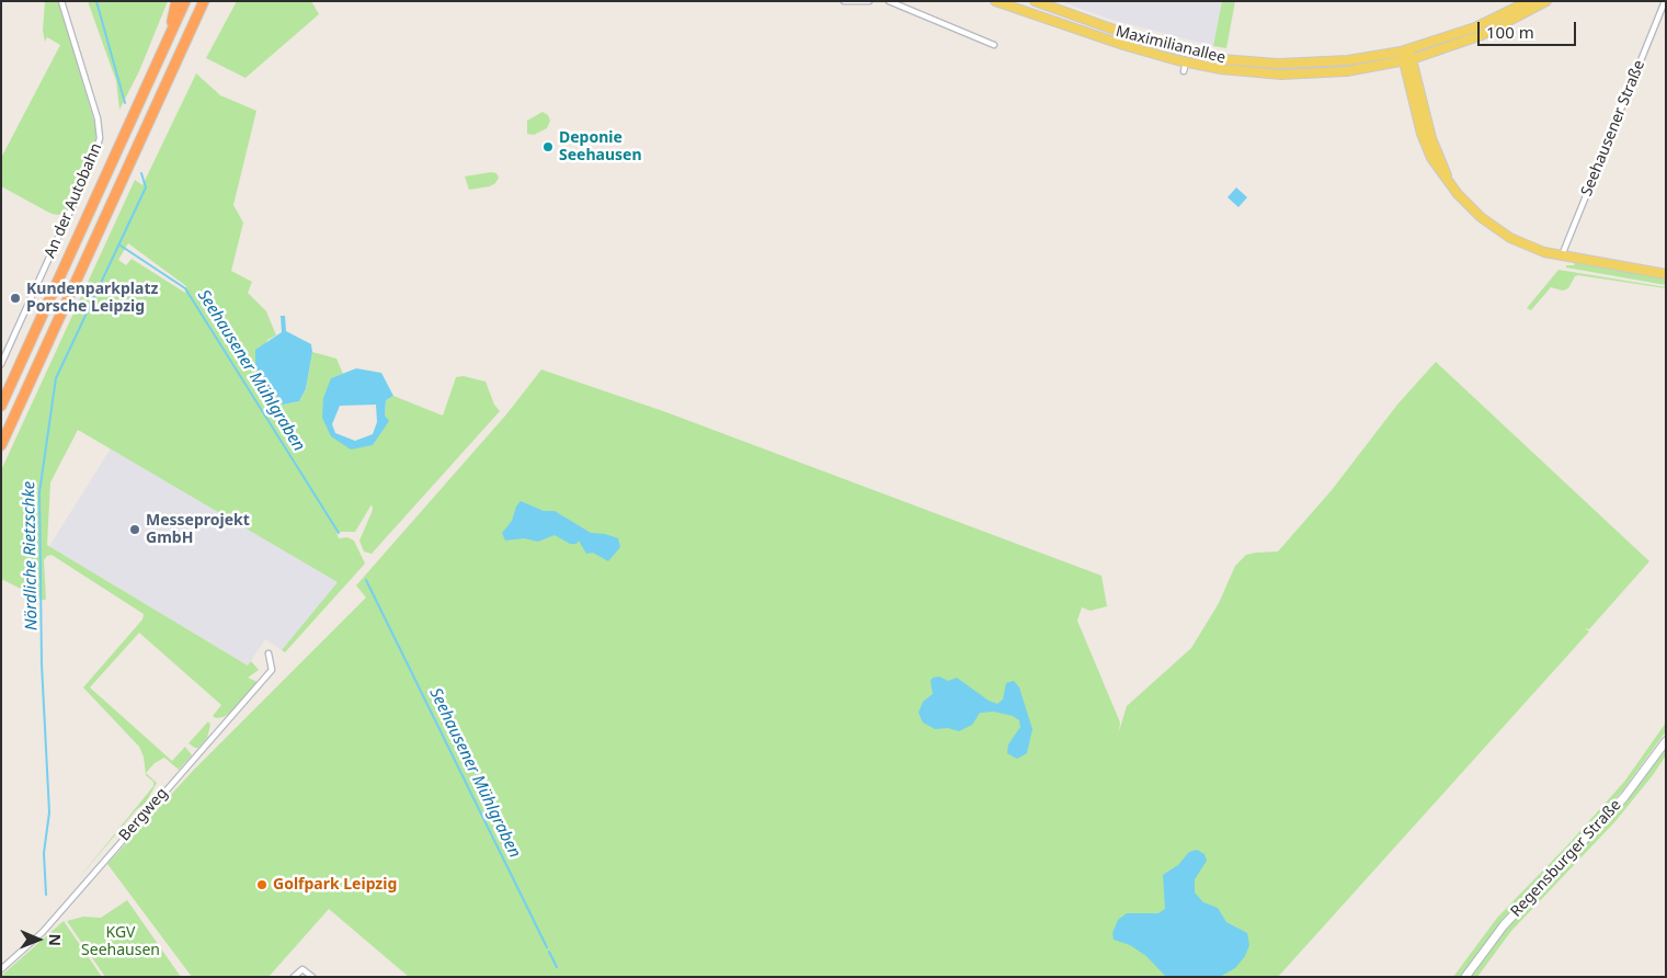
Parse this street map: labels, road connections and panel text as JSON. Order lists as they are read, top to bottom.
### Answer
{
  "streets": {
    "main road": ["Maximilianallee"],
    "street": [
      "Seehausener Straße",
      "An der Autobahn",
      "Bergweg",
      "Regensburger Straße"
    ]
  },
  "water": ["Seehausener Mühlgraben", "Nördliche Rietzschke"],
  "parks": ["KGV Seehausen"],
  "places": [
    "Deponie Seehausen",
    "Kundenparkplatz Porsche Leipzig",
    "Messeprojekt GmbH",
    "Golfpark Leipzig"
  ],
  "scale_bar": "100 m",
  "north": "right"
}
